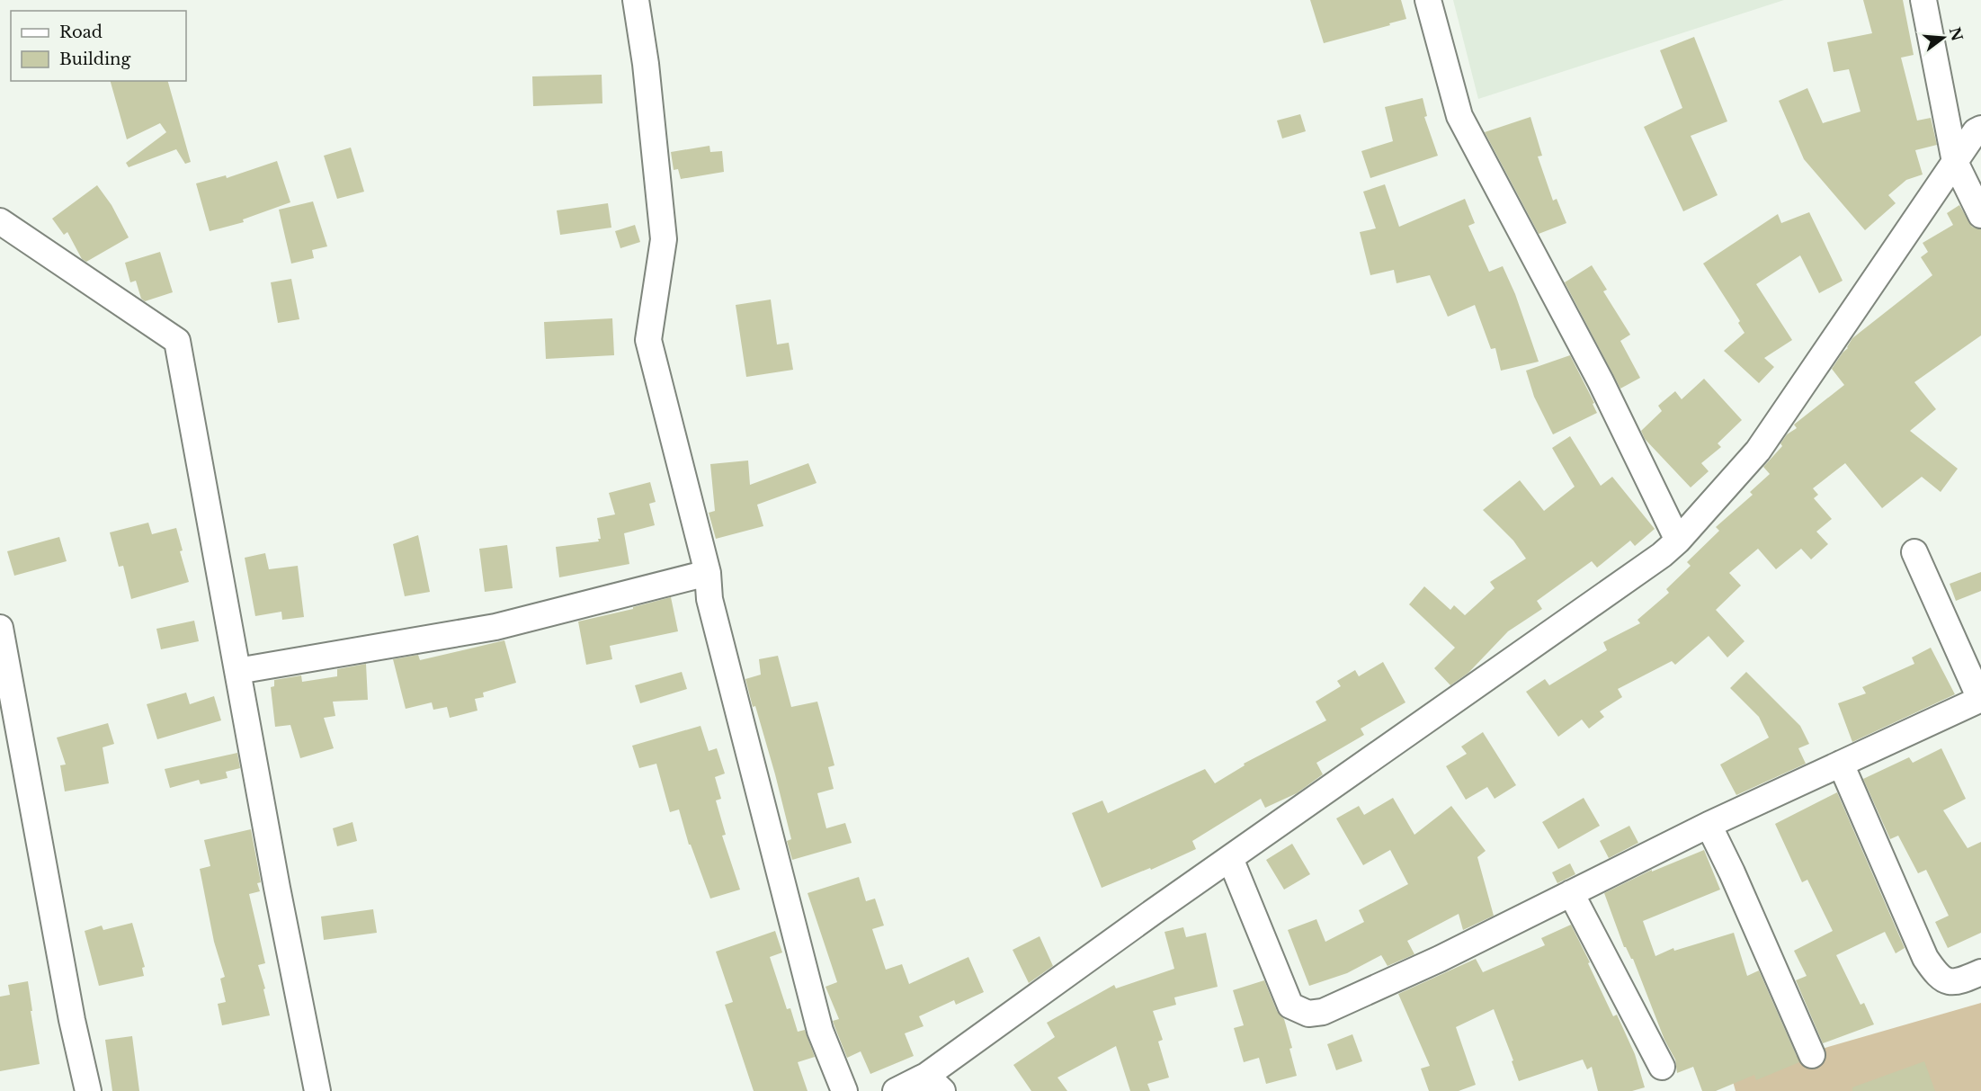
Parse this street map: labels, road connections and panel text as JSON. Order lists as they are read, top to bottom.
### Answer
{
  "legend": ["Road", "Building"],
  "north": "right"
}
